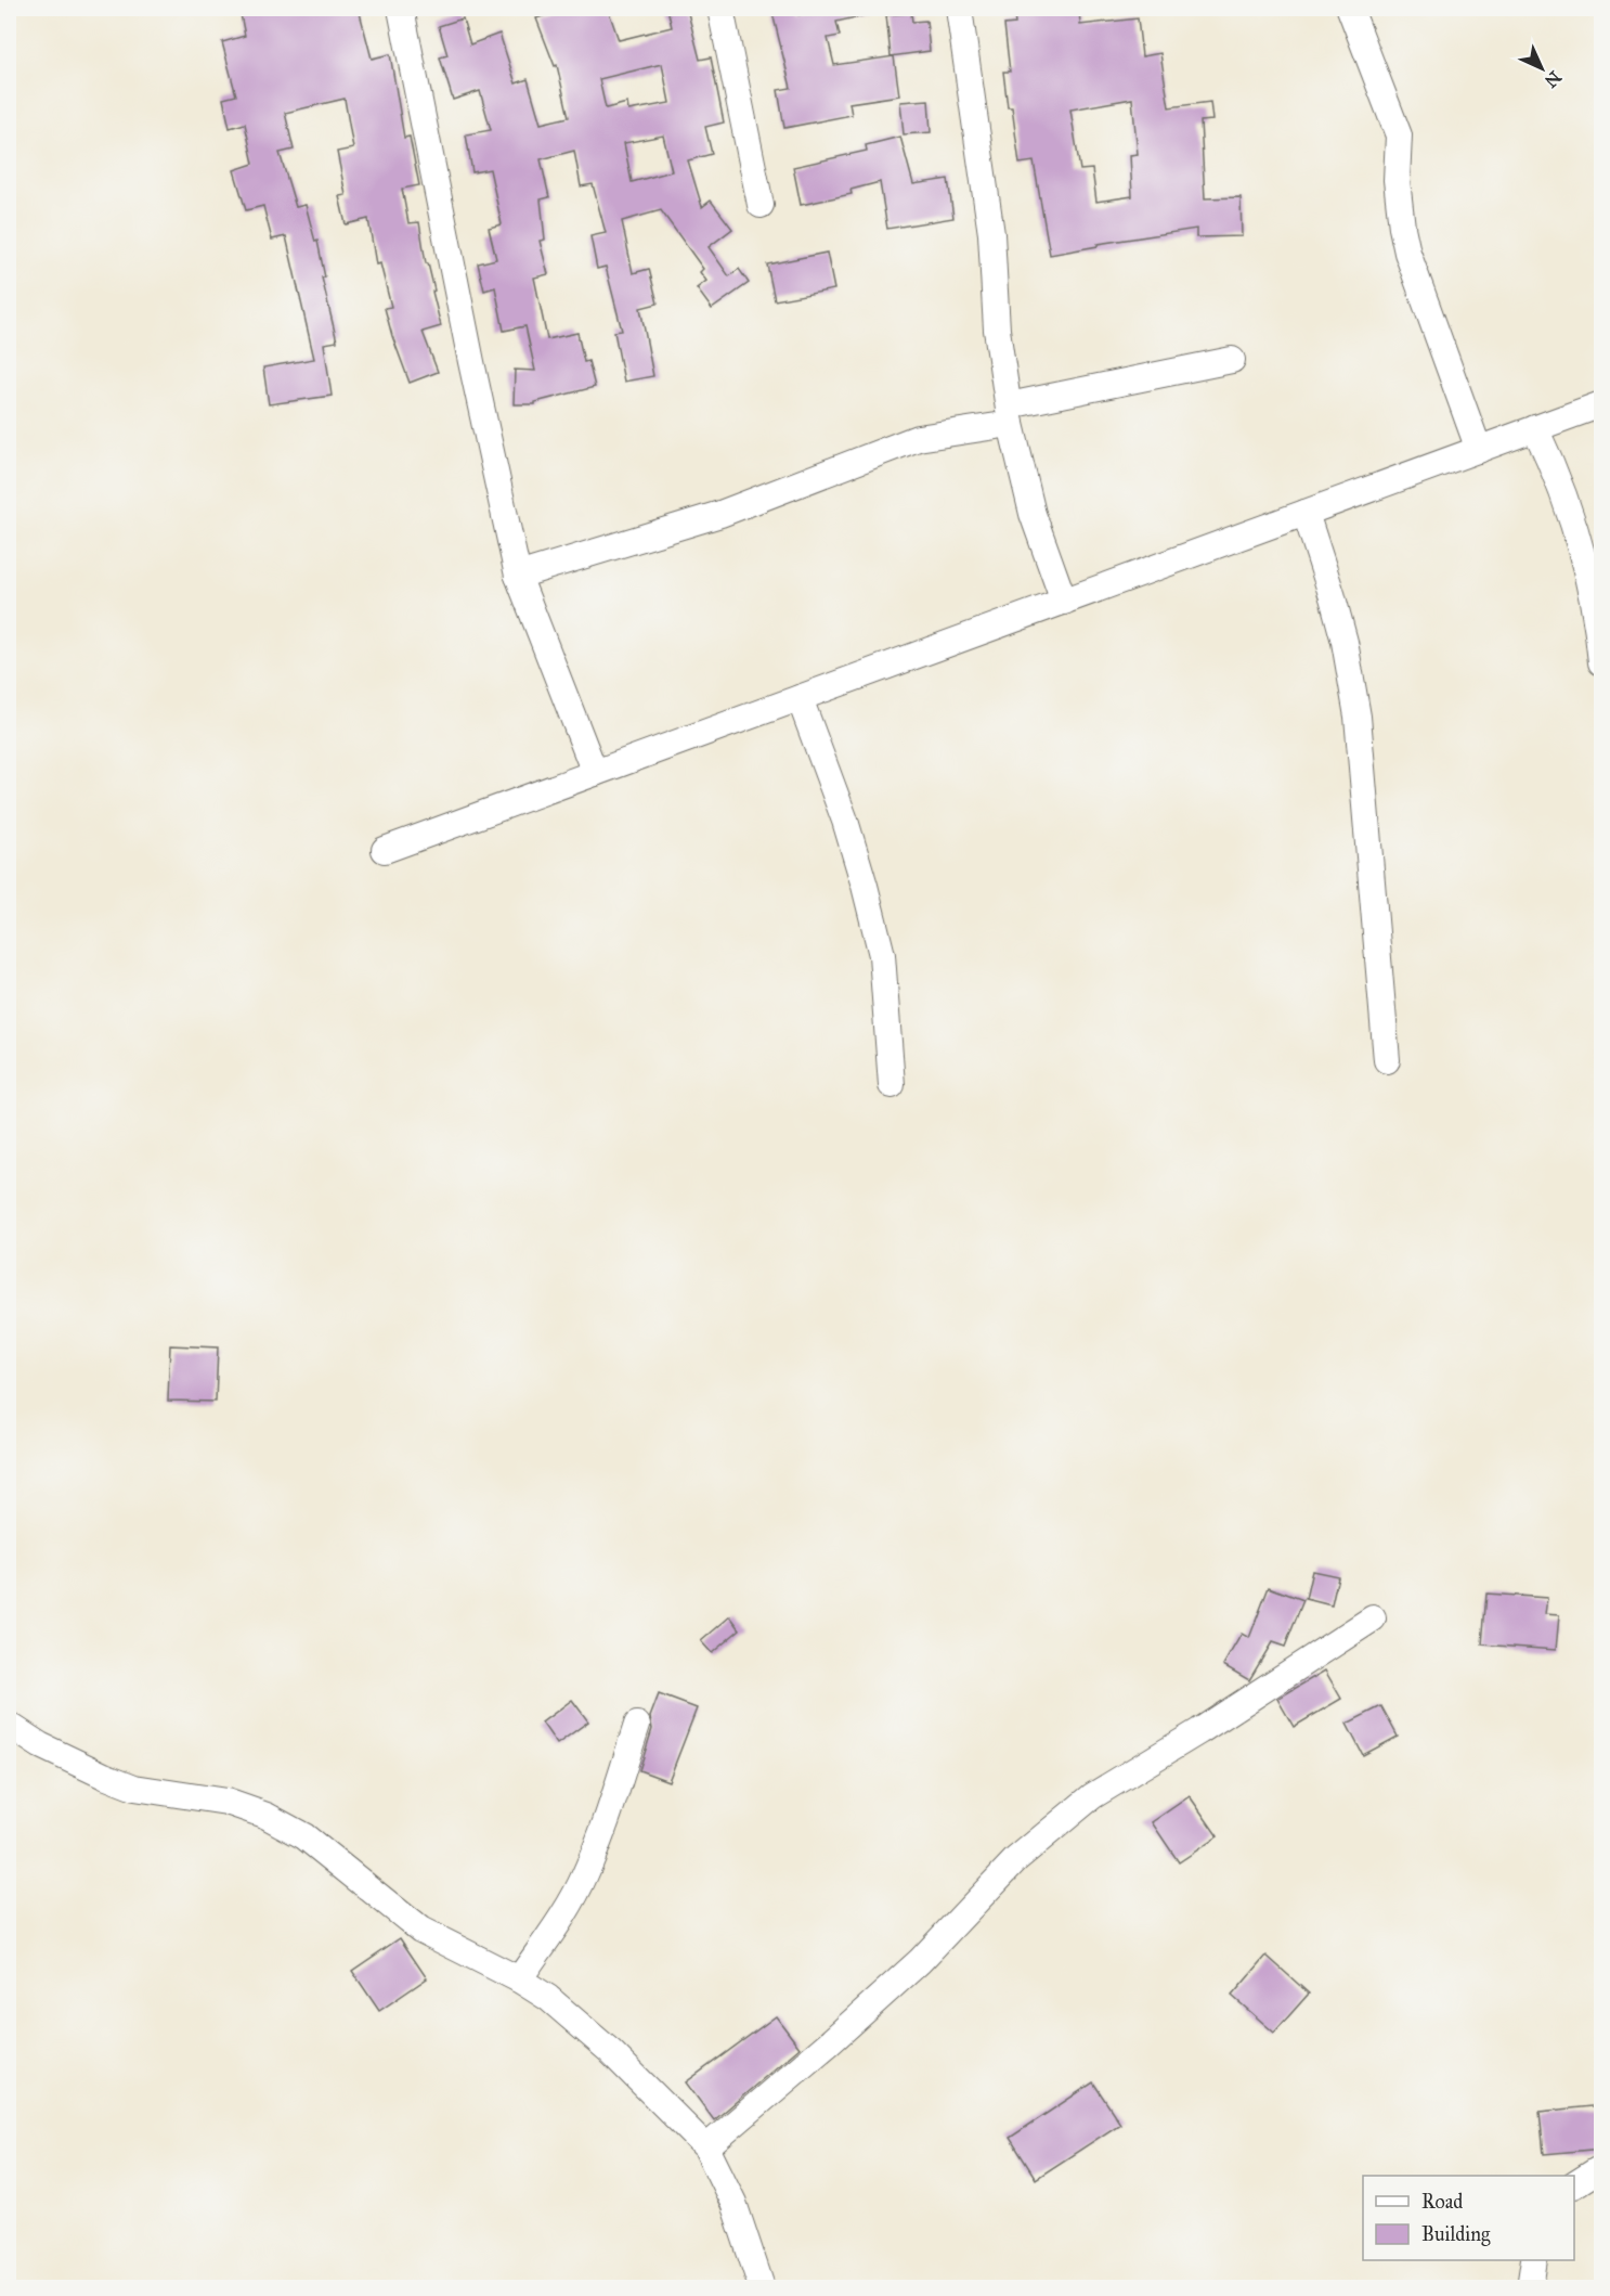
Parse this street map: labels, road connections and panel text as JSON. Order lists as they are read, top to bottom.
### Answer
{
  "legend": ["Road", "Building"],
  "north": "bottom right"
}
